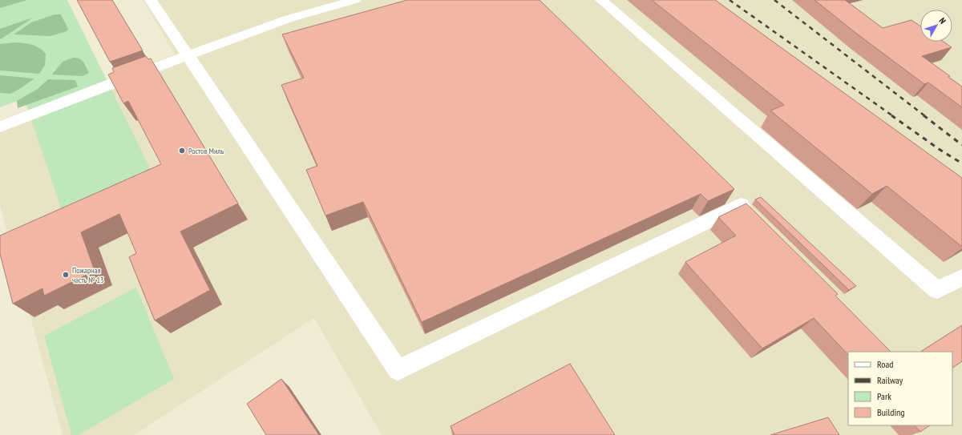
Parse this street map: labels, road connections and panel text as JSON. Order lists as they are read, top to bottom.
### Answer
{
  "places": ["Ростов Миль", "Пожарная часть № 13"],
  "legend": [
    "Road",
    "Railway",
    "Park",
    "Building"
  ],
  "north": "top right"
}
